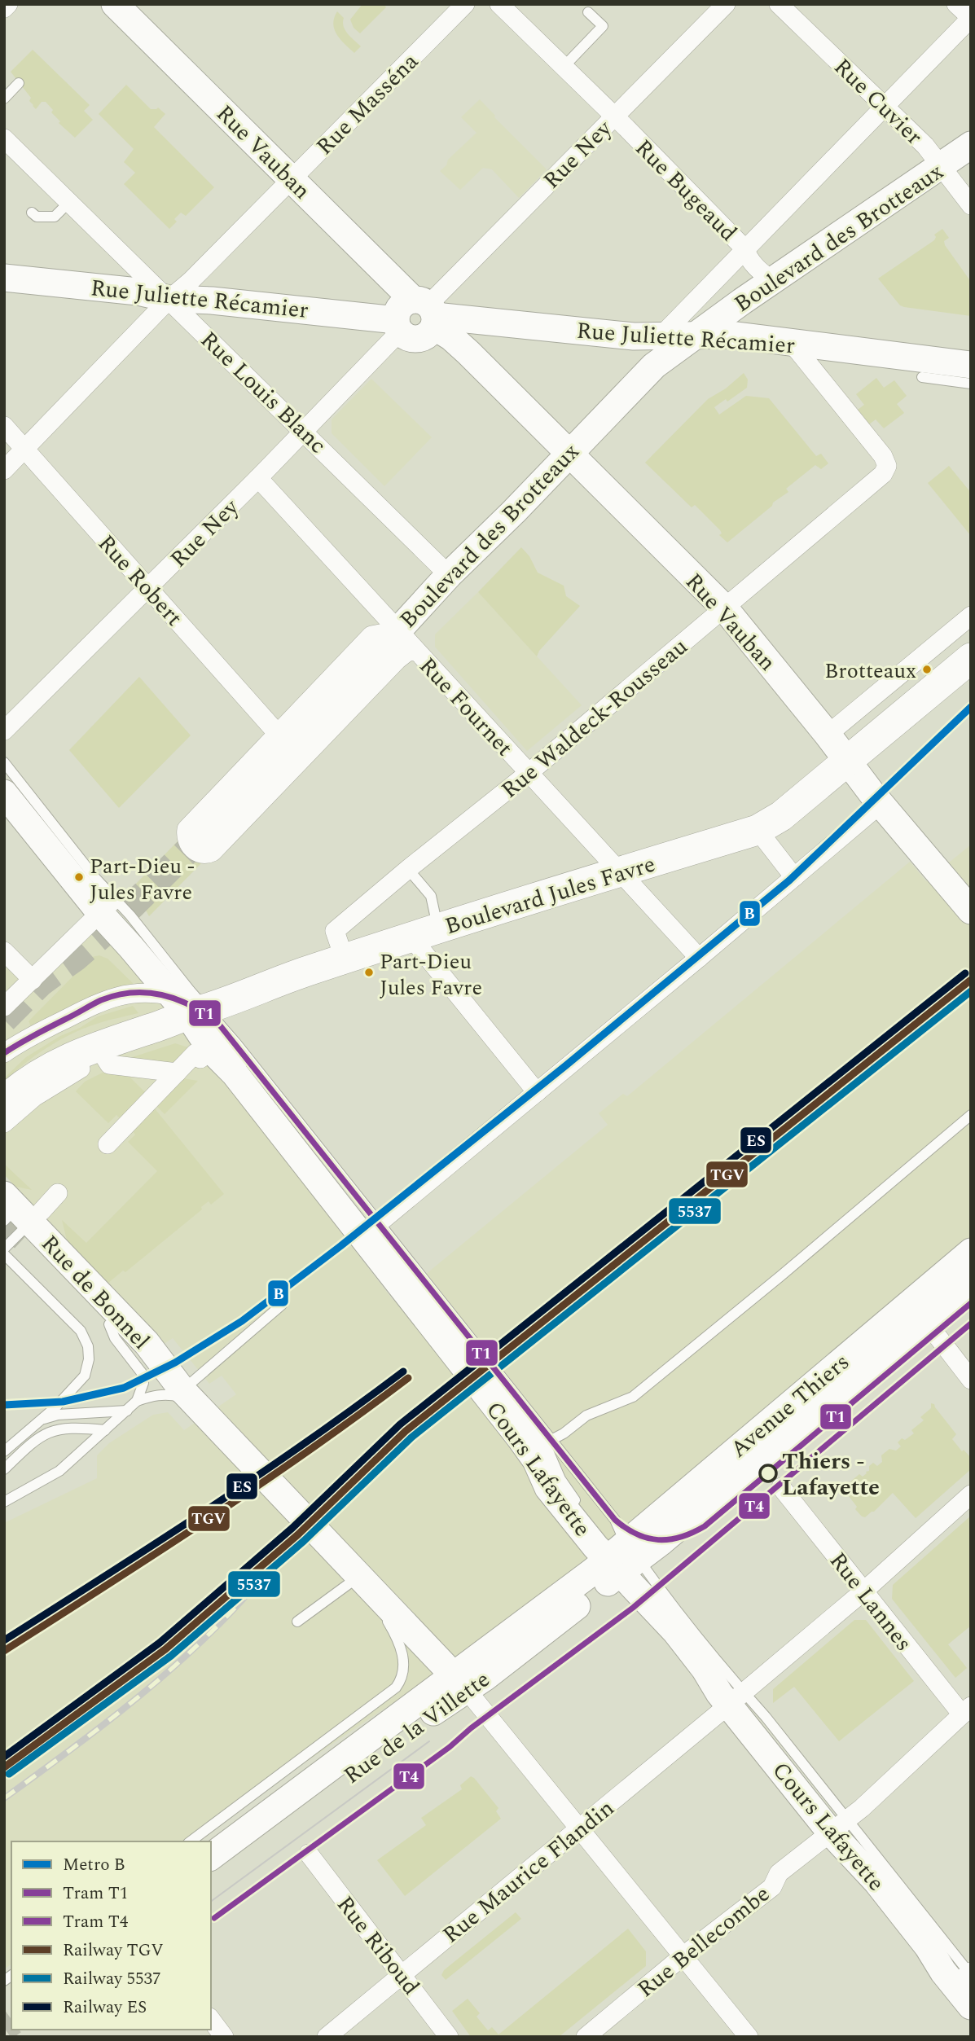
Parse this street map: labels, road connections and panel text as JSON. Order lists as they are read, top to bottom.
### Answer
{
  "streets": {
    "main road": [
      "Rue Vauban",
      "Boulevard des Brotteaux",
      "Rue Juliette Récamier",
      "Boulevard Jules Favre",
      "Rue de Bonnel",
      "Avenue Thiers",
      "Cours Lafayette",
      "Rue de la Villette"
    ],
    "street": [
      "Rue Cuvier",
      "Rue Masséna",
      "Rue Ney",
      "Rue Bugeaud",
      "Rue Louis Blanc",
      "Rue Robert",
      "Rue Fournet",
      "Rue Waldeck-Rousseau",
      "Rue Lannes",
      "Rue Maurice Flandin",
      "Rue Bellecombe",
      "Rue Riboud"
    ]
  },
  "crossings": [
    ["Rue Cuvier", "Boulevard des Brotteaux"],
    ["Rue Masséna", "Rue Vauban"],
    ["Rue Masséna", "Rue Juliette Récamier"],
    ["Rue Masséna", "Rue Louis Blanc"],
    ["Rue Masséna", "Rue Robert"],
    ["Rue Vauban", "Rue Ney"],
    ["Rue Vauban", "Boulevard des Brotteaux"],
    ["Rue Vauban", "Rue Juliette Récamier"],
    ["Rue Vauban", "Rue Waldeck-Rousseau"],
    ["Rue Ney", "Rue Bugeaud"],
    ["Rue Ney", "Rue Juliette Récamier"],
    ["Rue Ney", "Rue Louis Blanc"],
    ["Rue Ney", "Rue Robert"],
    ["Rue Ney", "Rue Fournet"],
    ["Rue Bugeaud", "Boulevard des Brotteaux"],
    ["Boulevard des Brotteaux", "Rue Juliette Récamier"],
    ["Boulevard des Brotteaux", "Rue Louis Blanc"],
    ["Boulevard des Brotteaux", "Rue Robert"],
    ["Boulevard des Brotteaux", "Rue Fournet"],
    ["Rue Juliette Récamier", "Rue Louis Blanc"],
    ["Rue Juliette Récamier", "Rue Waldeck-Rousseau"],
    ["Rue Fournet", "Rue Waldeck-Rousseau"],
    ["Rue Fournet", "Boulevard Jules Favre"],
    ["Rue Waldeck-Rousseau", "Boulevard Jules Favre"],
    ["Boulevard Jules Favre", "Cours Lafayette"],
    ["Rue de Bonnel", "Rue de la Villette"],
    ["Avenue Thiers", "Cours Lafayette"],
    ["Avenue Thiers", "Rue de la Villette"],
    ["Cours Lafayette", "Rue de la Villette"],
    ["Cours Lafayette", "Rue Maurice Flandin"],
    ["Cours Lafayette", "Rue Bellecombe"],
    ["Rue Lannes", "Rue Maurice Flandin"],
    ["Rue Lannes", "Rue Bellecombe"],
    ["Rue Maurice Flandin", "Rue Riboud"]
  ],
  "places": [
    "Brotteaux",
    "Part-Dieu - Jules Favre",
    "Part-Dieu Jules Favre",
    "Thiers - Lafayette"
  ],
  "lines": [
    "metro line B",
    "rail line ES",
    "rail line TGV",
    "rail line 5537",
    "tram line T1",
    "tram line T4"
  ],
  "legend": [
    "Metro B",
    "Tram T1",
    "Tram T4",
    "Railway TGV",
    "Railway 5537",
    "Railway ES"
  ]
}
